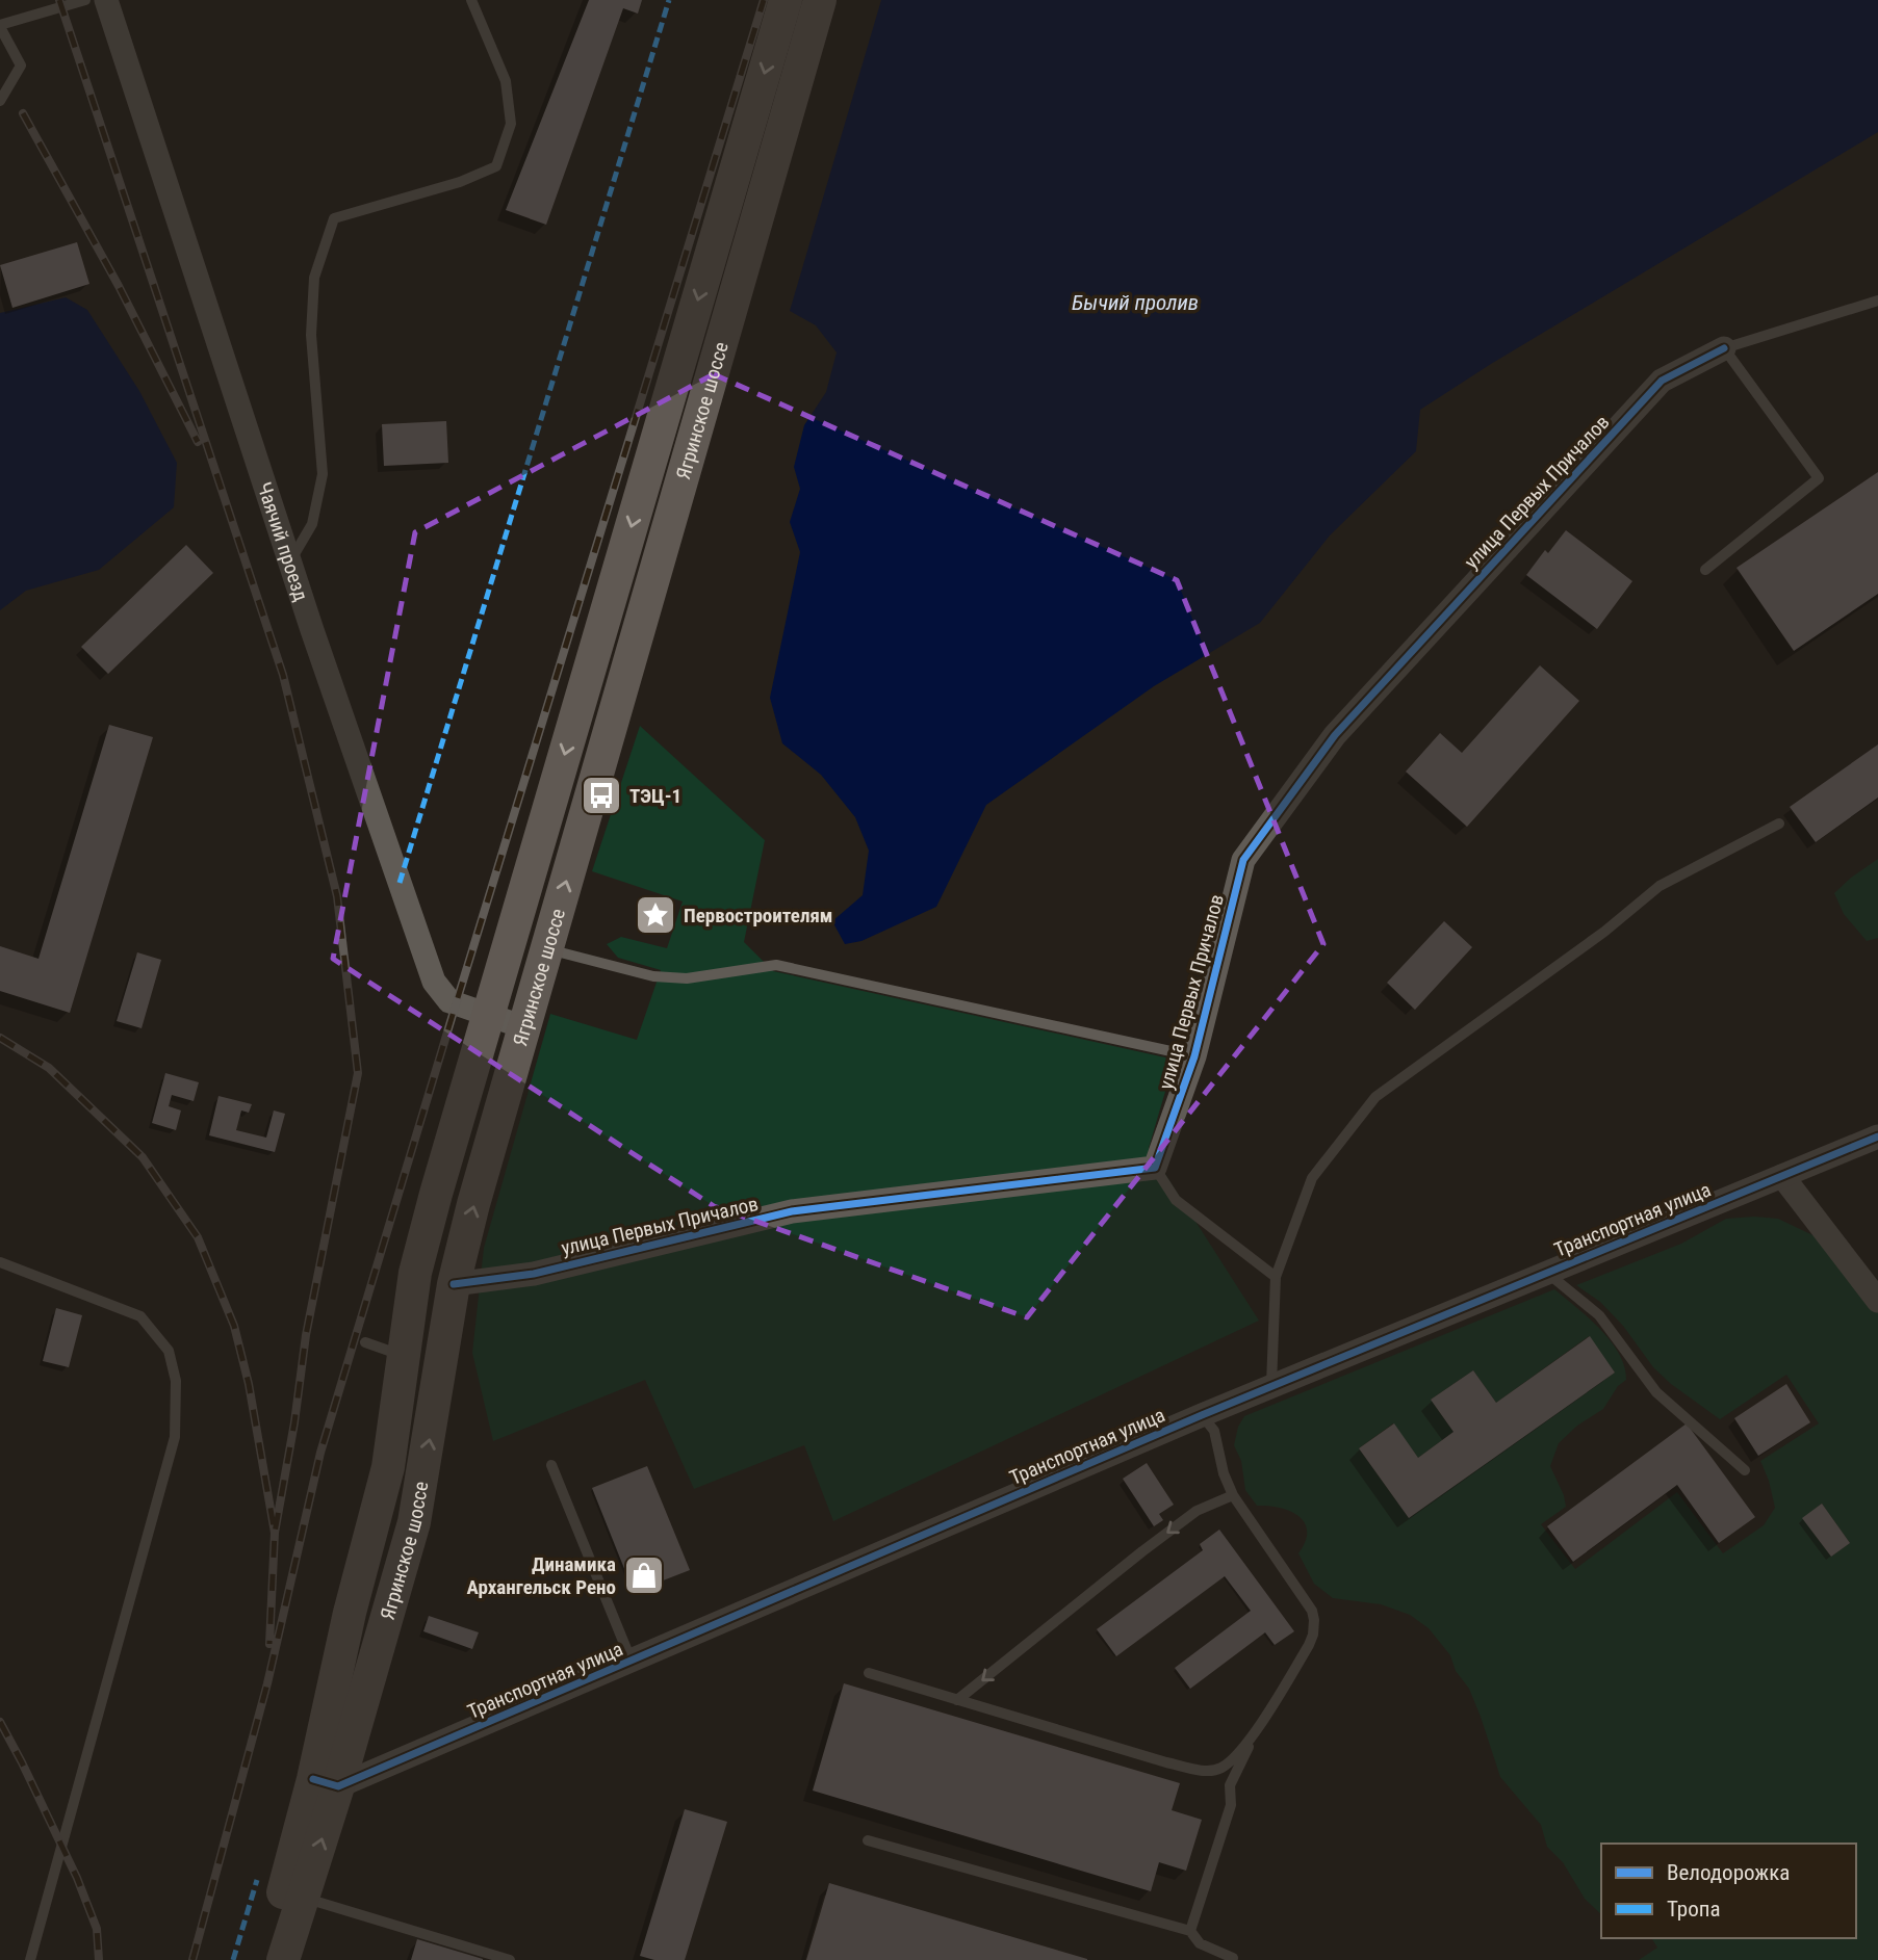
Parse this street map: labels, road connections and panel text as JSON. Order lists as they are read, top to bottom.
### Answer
{
  "streets": {
    "main road": ["Ягринское шоссе"],
    "street": ["улица Первых Причалов", "Чаячий проезд", "Транспортная улица"]
  },
  "crossings": [
    ["Ягринское шоссе", "улица Первых Причалов"],
    ["Ягринское шоссе", "Чаячий проезд"],
    ["Ягринское шоссе", "Транспортная улица"]
  ],
  "water": ["Бычий пролив"],
  "places": {
    "bus stop": ["ТЭЦ-1"],
    "place": ["Первостроителям"],
    "shop": ["Динамика Архангельск Рено"]
  },
  "legend": ["Велодорожка", "Тропа"]
}
